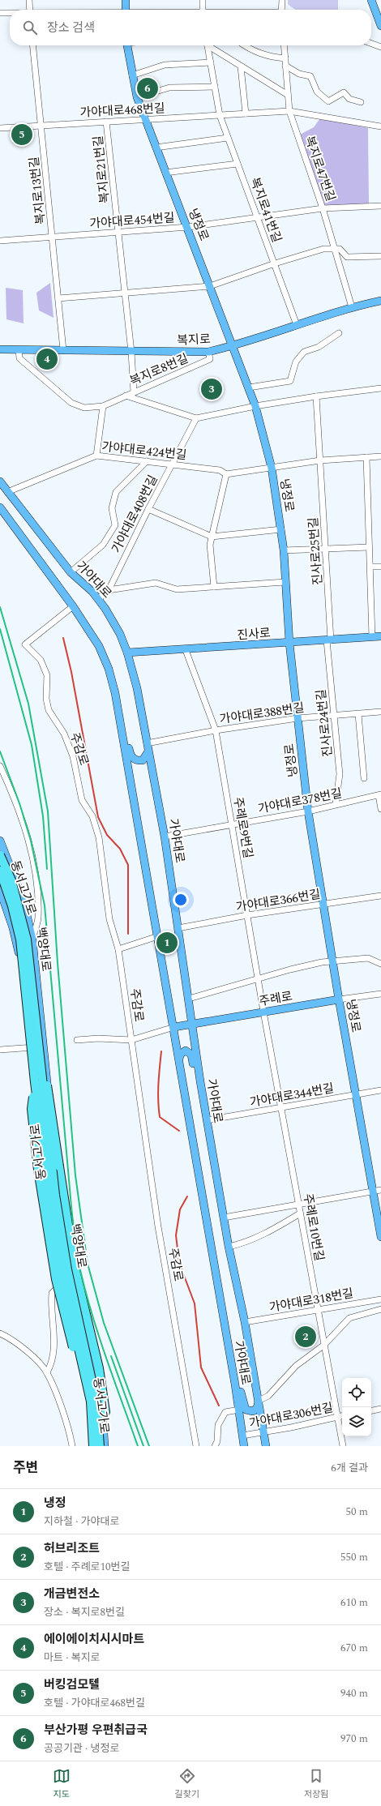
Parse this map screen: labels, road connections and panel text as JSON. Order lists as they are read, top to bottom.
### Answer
{
  "streets": {
    "highway": ["동서고가로"],
    "main road": [
      "냉정로",
      "복지로",
      "가야대로",
      "진사로",
      "백양대로",
      "주례로"
    ],
    "street": [
      "가야대로468번길",
      "복지로47번길",
      "복지로21번길",
      "복지로13번길",
      "복지로41번길",
      "가야대로454번길",
      "복지로8번길",
      "가야대로424번길",
      "가야대로408번길",
      "진사로25번길",
      "가야대로388번길",
      "진사로24번길",
      "주감로",
      "가야대로378번길",
      "주례로9번길",
      "가야대로366번길",
      "가야대로344번길",
      "주례로10번길",
      "가야대로318번길",
      "가야대로306번길"
    ]
  },
  "crossings": [
    ["가야대로468번길", "복지로47번길"],
    ["가야대로468번길", "복지로21번길"],
    ["가야대로468번길", "복지로13번길"],
    ["가야대로468번길", "복지로41번길"],
    ["가야대로468번길", "냉정로"],
    ["복지로47번길", "가야대로454번길"],
    ["복지로47번길", "복지로"],
    ["복지로21번길", "가야대로454번길"],
    ["복지로21번길", "복지로"],
    ["복지로21번길", "복지로8번길"],
    ["복지로13번길", "가야대로454번길"],
    ["복지로13번길", "복지로"],
    ["복지로41번길", "가야대로454번길"],
    ["복지로41번길", "복지로"],
    ["가야대로454번길", "냉정로"],
    ["냉정로", "복지로"],
    ["냉정로", "복지로8번길"],
    ["냉정로", "진사로"],
    ["냉정로", "가야대로388번길"],
    ["냉정로", "가야대로378번길"],
    ["냉정로", "가야대로366번길"],
    ["냉정로", "주례로"],
    ["냉정로", "가야대로344번길"],
    ["복지로", "복지로8번길"],
    ["복지로8번길", "가야대로408번길"],
    ["가야대로424번길", "가야대로408번길"],
    ["가야대로424번길", "가야대로"],
    ["가야대로408번길", "가야대로"],
    ["진사로25번길", "진사로"],
    ["진사로25번길", "진사로24번길"],
    ["가야대로", "진사로"],
    ["가야대로", "가야대로388번길"],
    ["가야대로", "주감로"],
    ["가야대로", "가야대로378번길"],
    ["가야대로", "가야대로366번길"],
    ["가야대로", "주례로"],
    ["가야대로", "가야대로344번길"],
    ["가야대로", "가야대로318번길"],
    ["가야대로", "가야대로306번길"],
    ["진사로", "진사로24번길"],
    ["진사로", "주례로9번길"],
    ["가야대로388번길", "진사로24번길"],
    ["가야대로388번길", "주례로9번길"],
    ["진사로24번길", "가야대로378번길"],
    ["가야대로378번길", "주례로9번길"],
    ["주례로9번길", "가야대로366번길"],
    ["주례로9번길", "주례로"],
    ["주례로9번길", "주례로10번길"],
    ["동서고가로", "백양대로"],
    ["주례로", "주례로10번길"],
    ["가야대로344번길", "주례로10번길"],
    ["주례로10번길", "가야대로318번길"],
    ["주례로10번길", "가야대로306번길"]
  ],
  "page": {
    "search": "장소 검색",
    "pins": [
      "6",
      "5",
      "4",
      "3",
      "1",
      "2"
    ],
    "heading": ["주변", "6개 결과"],
    "list": [
      {
        "mark": "1",
        "name": "냉정",
        "note": "지하철 · 가야대로",
        "value": "50 m"
      },
      {
        "mark": "2",
        "name": "허브리조트",
        "note": "호텔 · 주례로10번길",
        "value": "550 m"
      },
      {
        "mark": "3",
        "name": "개금변전소",
        "note": "장소 · 복지로8번길",
        "value": "610 m"
      },
      {
        "mark": "4",
        "name": "에이에이치시시마트",
        "note": "마트 · 복지로",
        "value": "670 m"
      },
      {
        "mark": "5",
        "name": "버킹검모텔",
        "note": "호텔 · 가야대로468번길",
        "value": "940 m"
      },
      {
        "mark": "6",
        "name": "부산가평 우편취급국",
        "note": "공공기관 · 냉정로",
        "value": "970 m"
      }
    ],
    "nav": ["지도", "길찾기", "저장됨"]
  }
}
